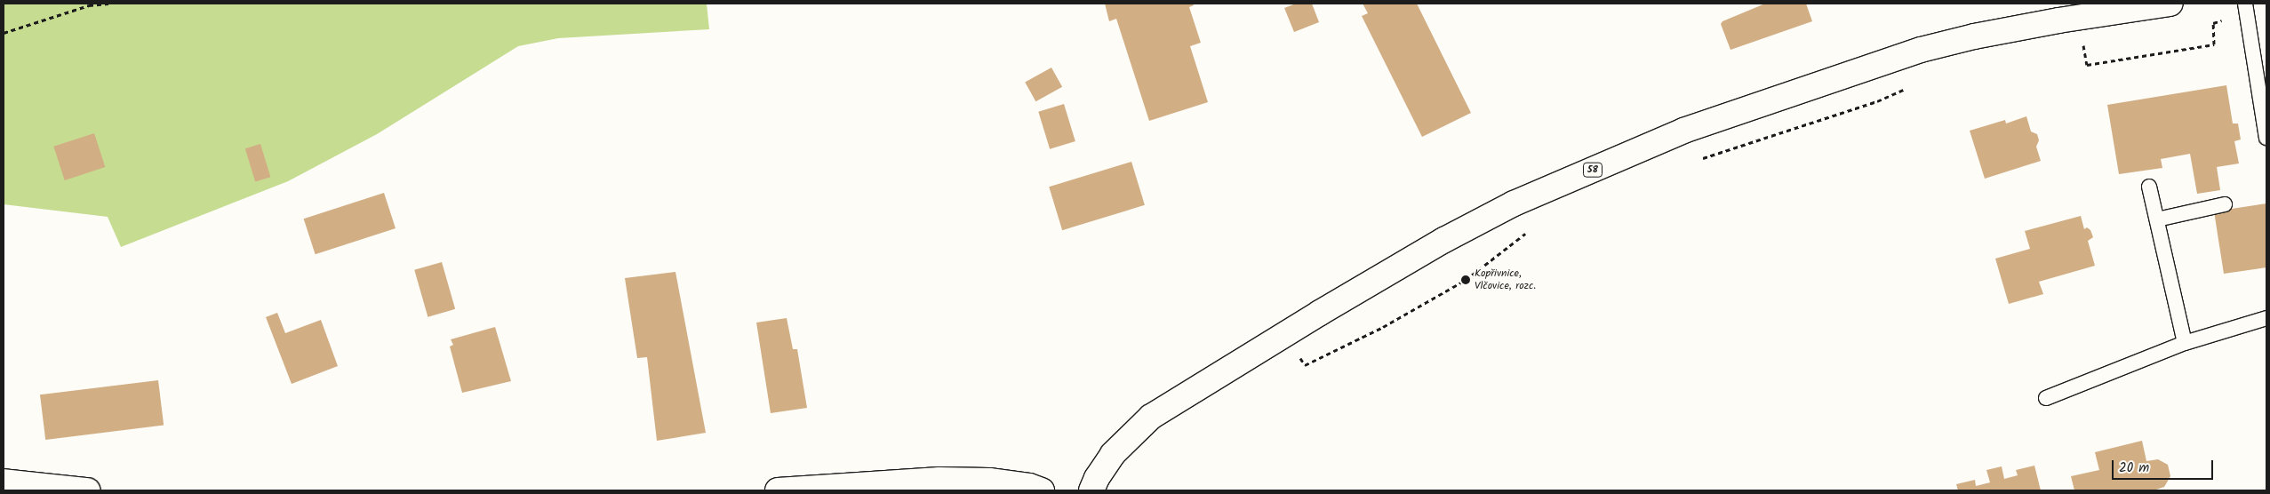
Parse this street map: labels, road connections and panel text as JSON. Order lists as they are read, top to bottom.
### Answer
{
  "streets": {
    "main road": ["58"]
  },
  "places": ["Kopřivnice, Vlčovice, rozc."],
  "scale_bar": "20 m"
}
